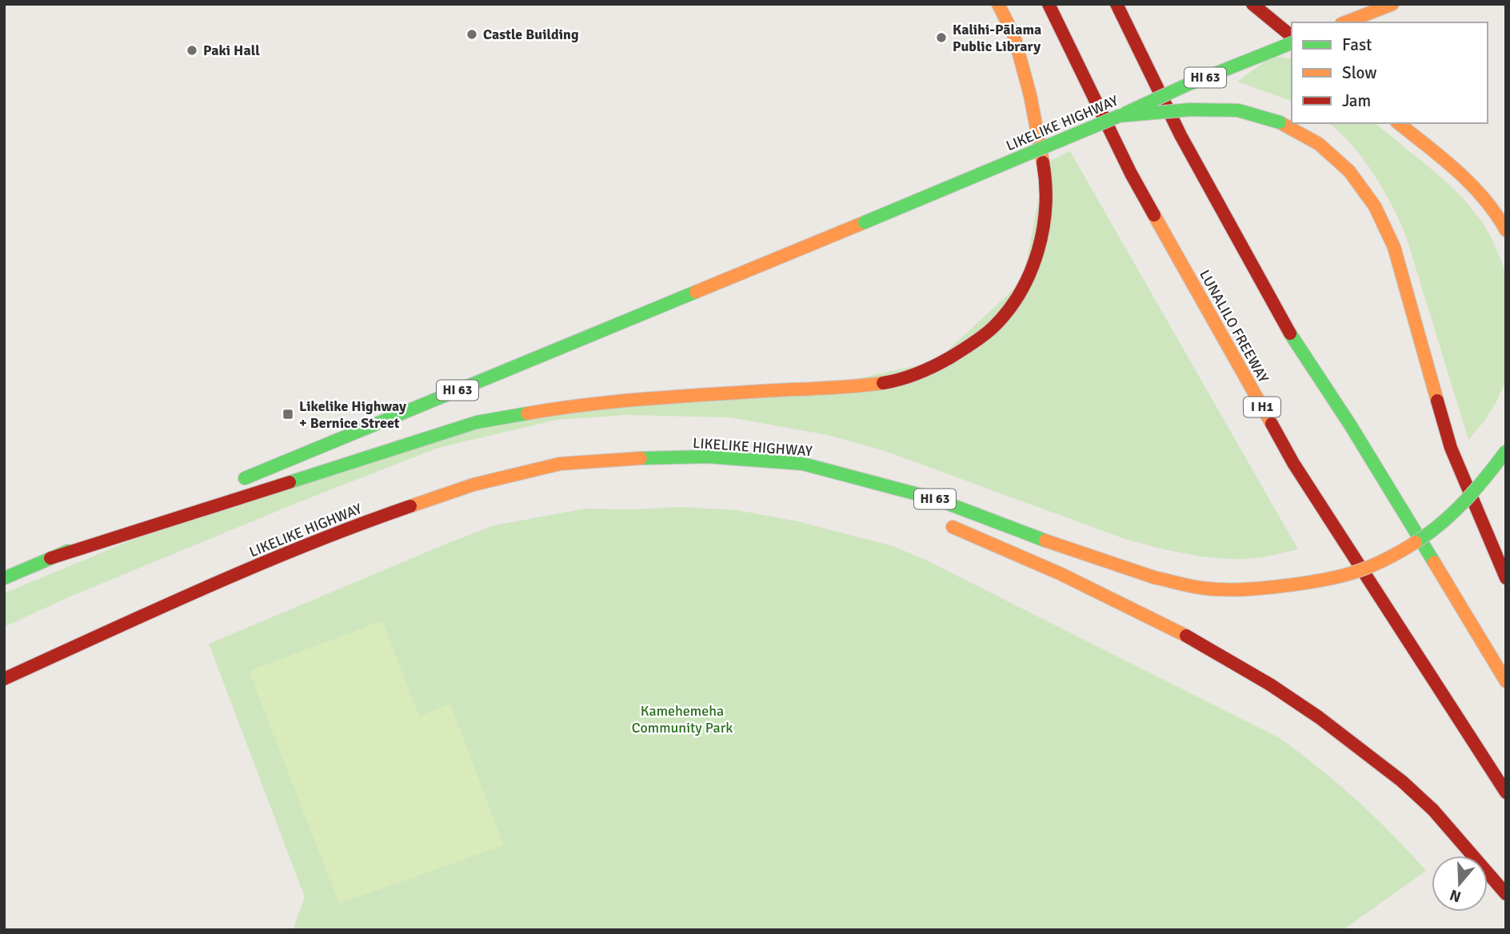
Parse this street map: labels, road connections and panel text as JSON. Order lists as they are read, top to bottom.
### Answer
{
  "streets": {
    "main road": [
      "HI 63",
      "LIKELIKE HIGHWAY",
      "LUNALILO FREEWAY",
      "I H1"
    ]
  },
  "parks": ["Kamehemeha Community Park"],
  "places": {
    "other": ["Castle Building", "Kalihi-Pālama Public Library", "Paki Hall"],
    "transit": ["Likelike Highway + Bernice Street"]
  },
  "legend": ["Fast", "Slow", "Jam"],
  "north": "bottom"
}
